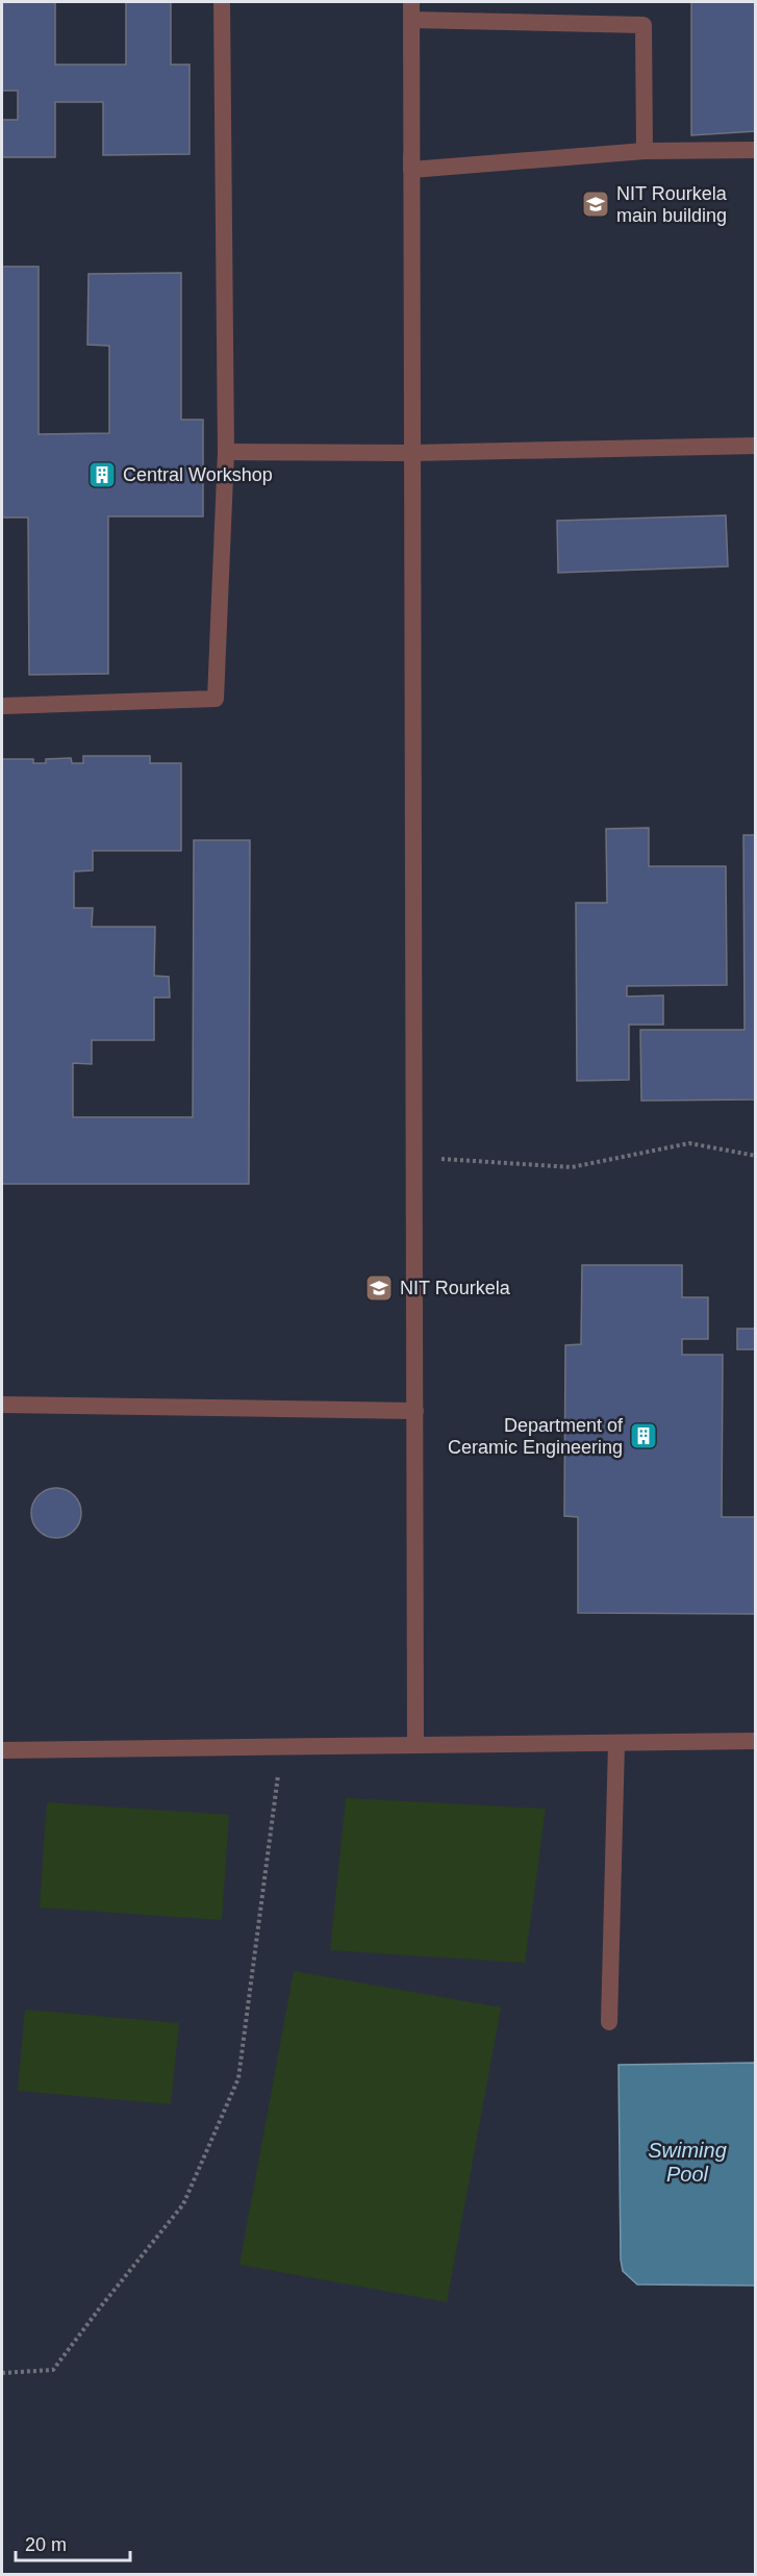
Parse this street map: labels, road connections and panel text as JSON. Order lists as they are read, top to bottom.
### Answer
{
  "water": ["Swiming Pool"],
  "places": {
    "school or university": ["NIT Rourkela main building", "NIT Rourkela"],
    "building": ["Central Workshop", "Department of Ceramic Engineering"]
  },
  "scale_bar": "20 m"
}
